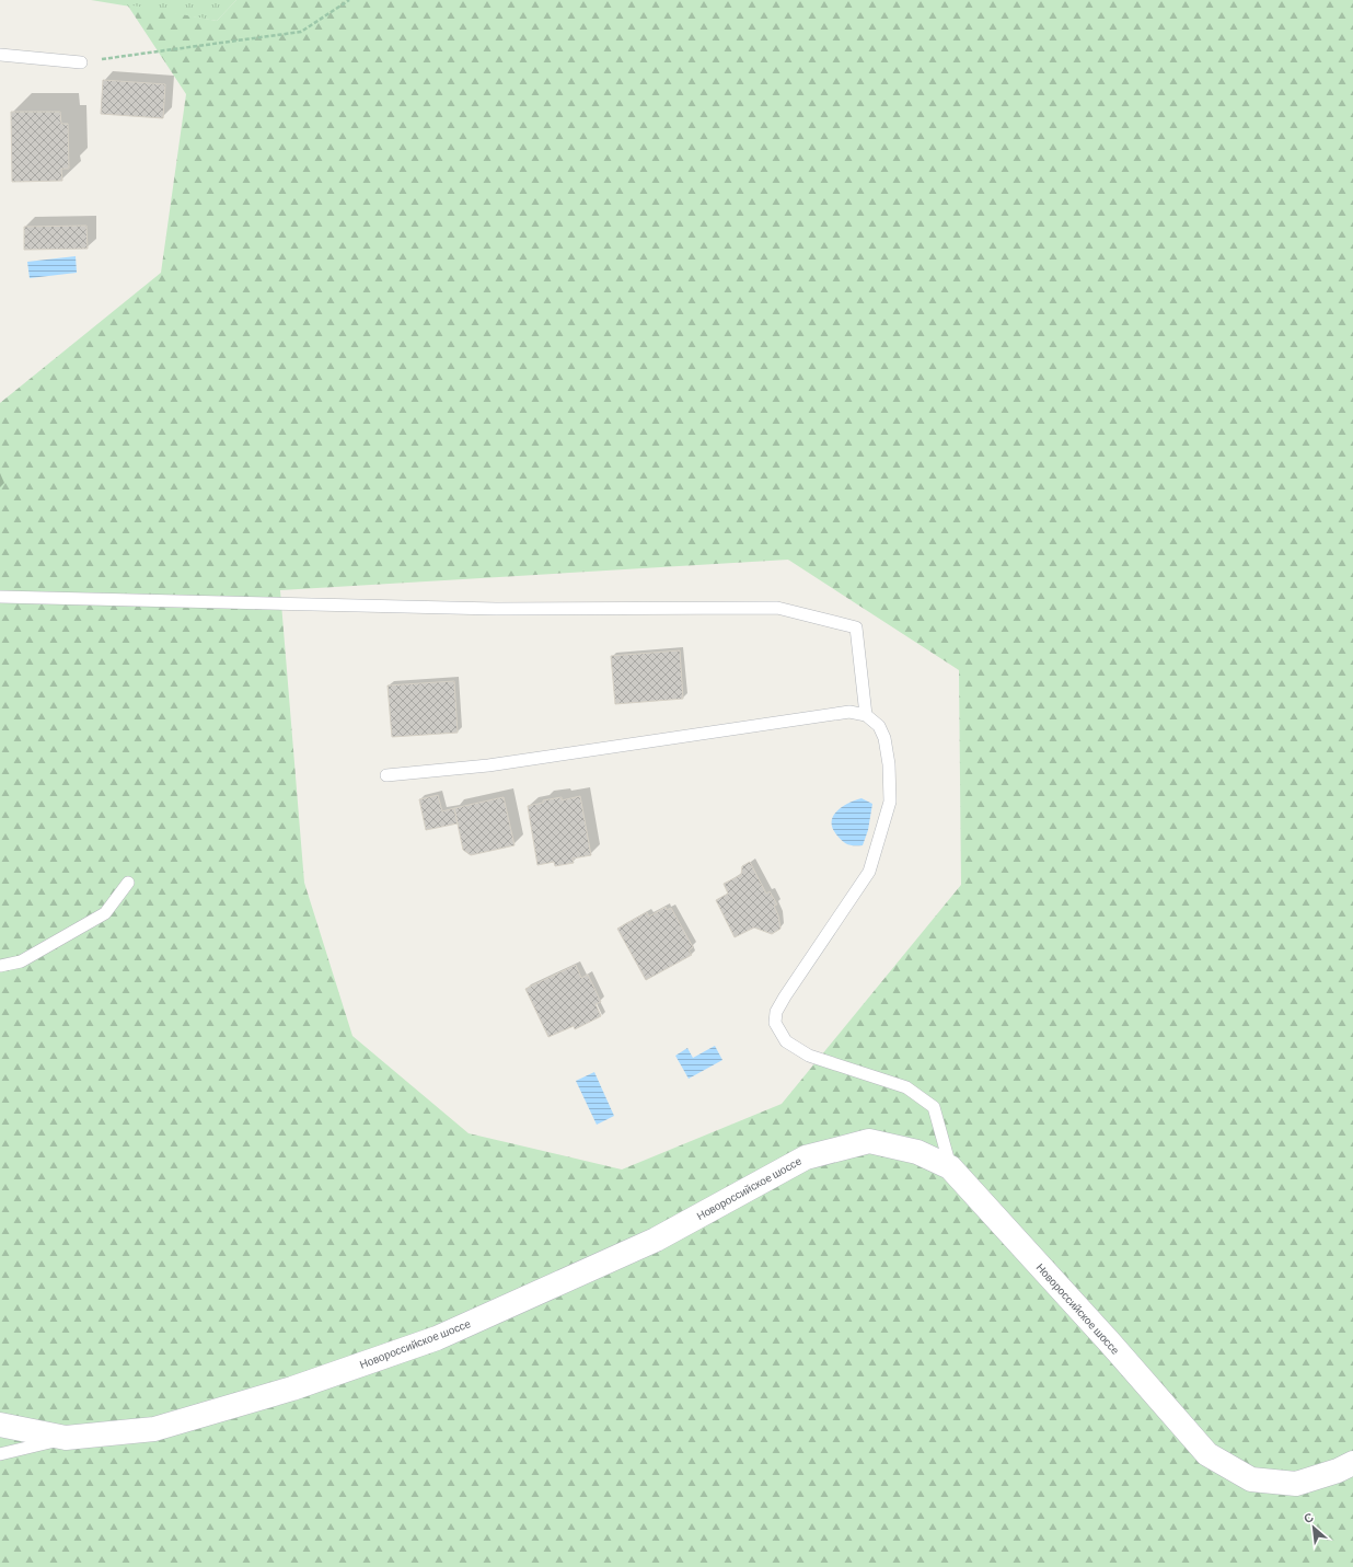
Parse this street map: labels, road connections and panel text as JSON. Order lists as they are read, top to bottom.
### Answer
{
  "streets": {
    "street": ["Новороссийское шоссе"]
  },
  "north": "top left"
}
